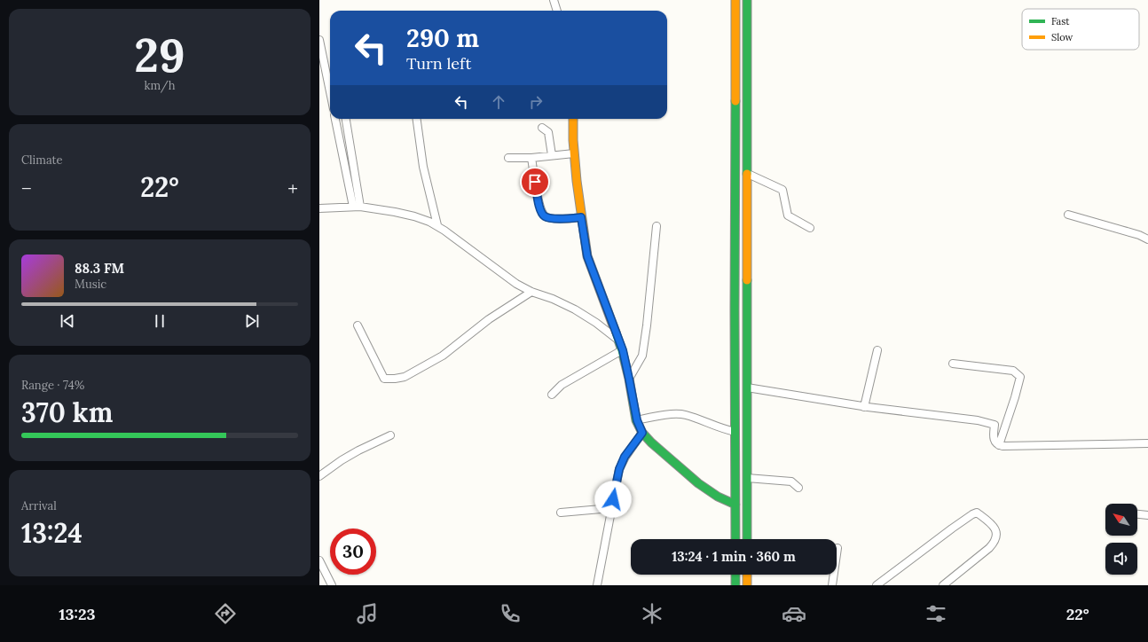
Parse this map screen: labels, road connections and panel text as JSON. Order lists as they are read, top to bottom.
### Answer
{
  "legend": ["Fast", "Slow"],
  "north": "top left",
  "page": {
    "tile": [
      ["29", "km/h"],
      "Climate",
      ["Range · 74%", "370 km"],
      ["Arrival", "13:24"]
    ],
    "turn": ["290 m", "Turn left"],
    "heat": ["−", "22°", "+"],
    "song": ["88.3 FM", "Music"],
    "limit": "30",
    "trip": "13:24 · 1 min · 360 m",
    "tabs": ["13:23", "22°"]
  }
}
